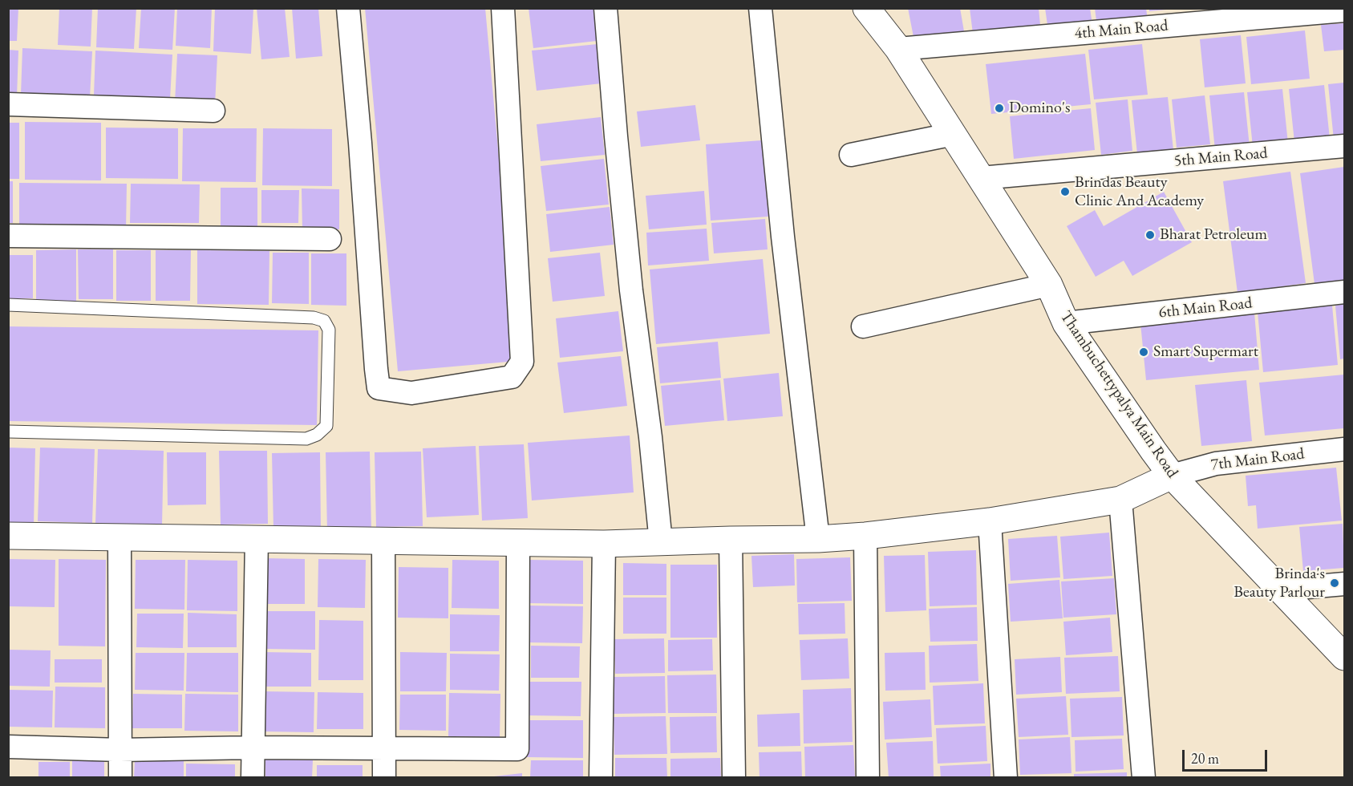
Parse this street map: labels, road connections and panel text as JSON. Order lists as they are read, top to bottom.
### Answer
{
  "streets": {
    "street": [
      "4th Main Road",
      "5th Main Road",
      "6th Main Road",
      "Thambuchettypalya Main Road",
      "7th Main Road"
    ]
  },
  "crossings": [
    ["4th Main Road", "Thambuchettypalya Main Road"],
    ["5th Main Road", "Thambuchettypalya Main Road"],
    ["6th Main Road", "Thambuchettypalya Main Road"],
    ["Thambuchettypalya Main Road", "7th Main Road"]
  ],
  "places": [
    "Domino's",
    "Brindas Beauty Clinic And Academy",
    "Bharat Petroleum",
    "Smart Supermart",
    "Brinda's Beauty Parlour"
  ],
  "scale_bar": "20 m"
}
